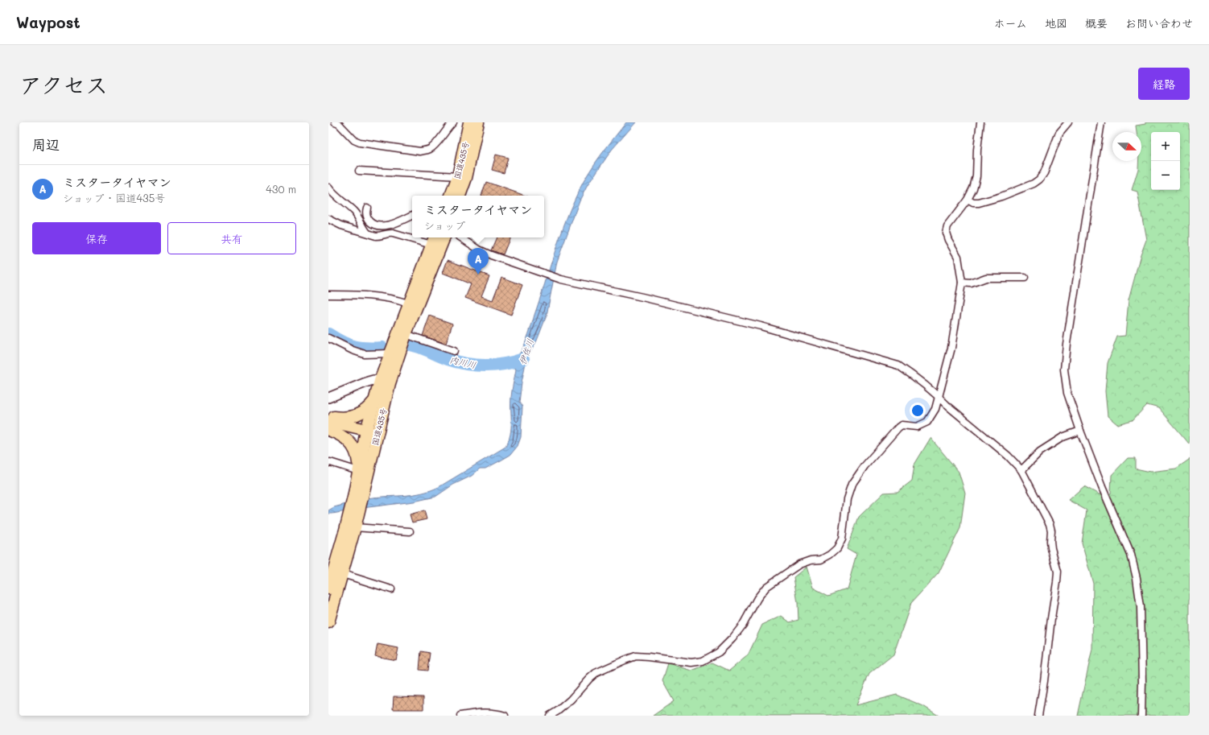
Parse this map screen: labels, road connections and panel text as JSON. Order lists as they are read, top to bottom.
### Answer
{
  "streets": {
    "highway": ["国道435号"]
  },
  "water": ["伊佐川", "内川川"],
  "north": "right",
  "page": {
    "header": "Waypost",
    "nav": [
      "ホーム",
      "地図",
      "概要",
      "お問い合わせ"
    ],
    "title": "アクセス",
    "buttons": [
      "経路",
      ["保存", "共有"]
    ],
    "heading": "周辺",
    "map_buttons": ["+", "−"],
    "list": [
      {
        "mark": "A",
        "name": "ミスタータイヤマン",
        "note": "ショップ · 国道435号",
        "value": "430 m"
      }
    ],
    "popup": ["ミスタータイヤマン", "ショップ"],
    "pins": "A"
  }
}
